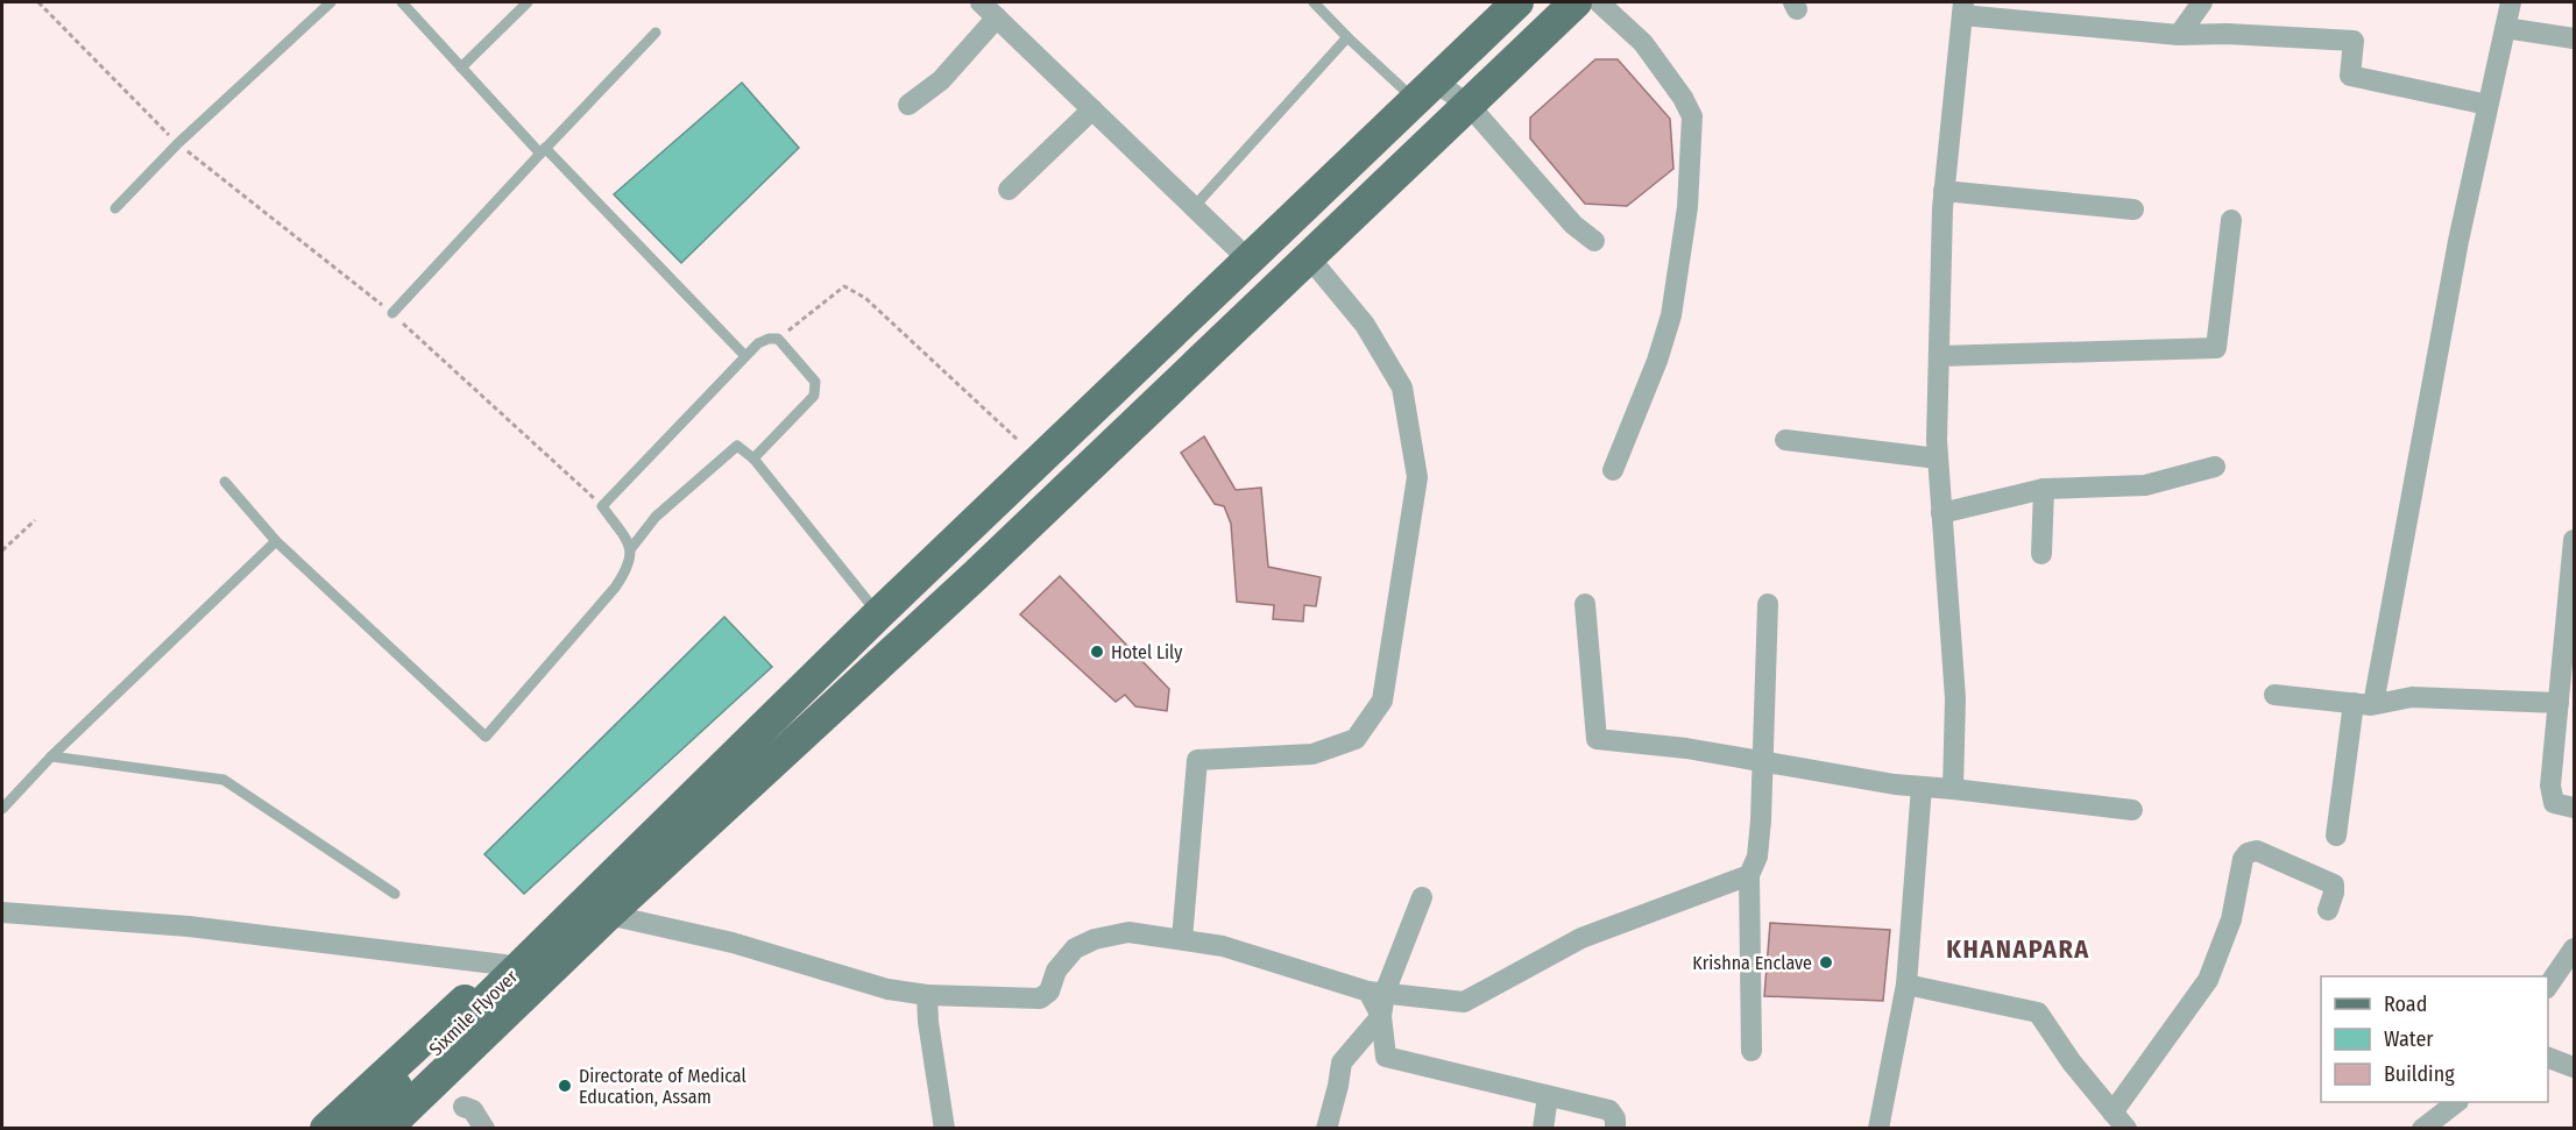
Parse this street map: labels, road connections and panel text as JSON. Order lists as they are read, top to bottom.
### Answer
{
  "streets": {
    "main road": ["Sixmile Flyover"]
  },
  "districts": ["KHANAPARA"],
  "places": ["Hotel Lily", "Krishna Enclave", "Directorate of Medical Education, Assam"],
  "legend": ["Road", "Water", "Building"]
}
